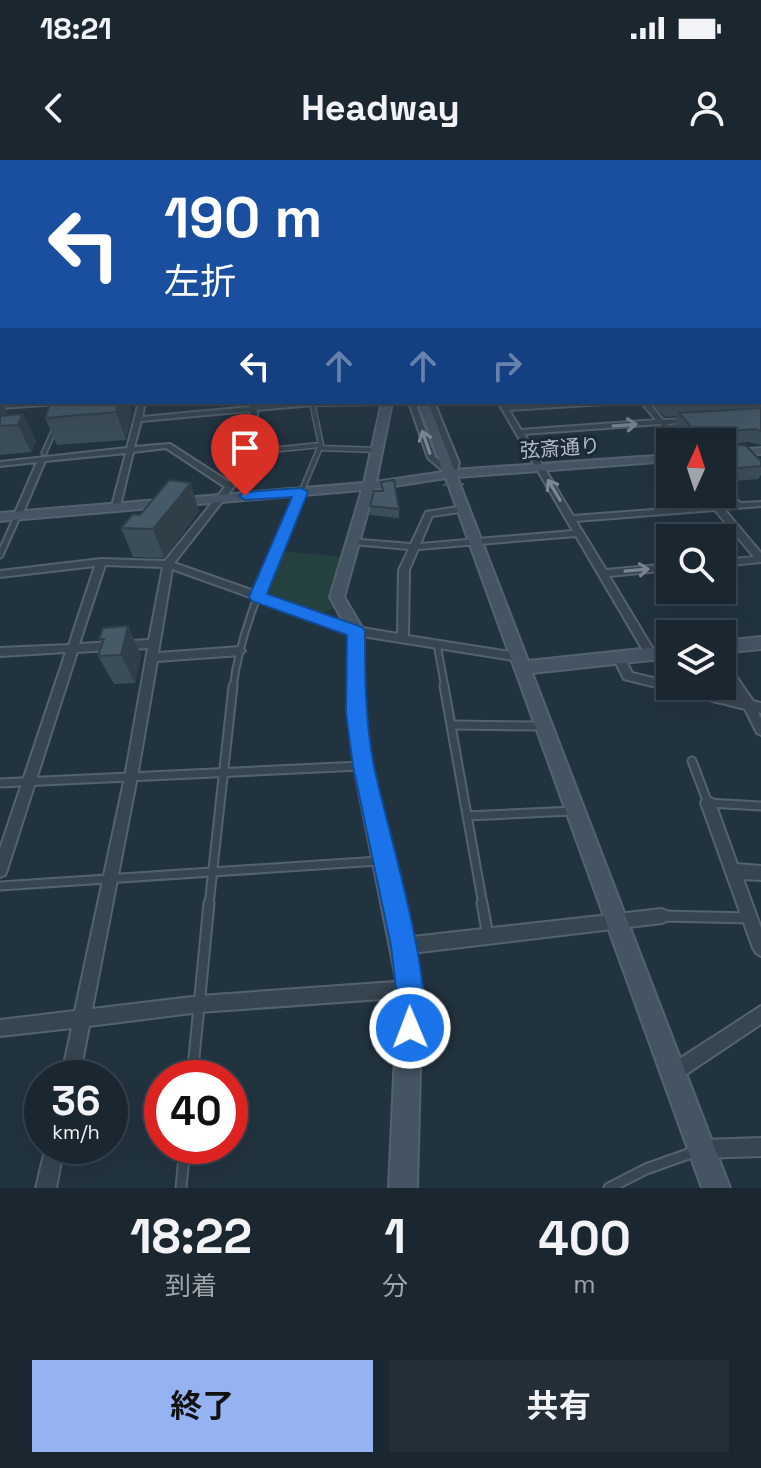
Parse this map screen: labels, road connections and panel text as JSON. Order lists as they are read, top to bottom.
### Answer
{
  "streets": {
    "street": ["弦斎通り"]
  },
  "north": "top",
  "page": {
    "status": "18:21",
    "header": "Headway",
    "turn": ["190 m", "左折"],
    "speed": "36 km/h",
    "limit": "40",
    "eta": [
      "18:22",
      "到着",
      "1",
      "分",
      "400",
      "m"
    ],
    "buttons": ["終了", "共有"]
  }
}
